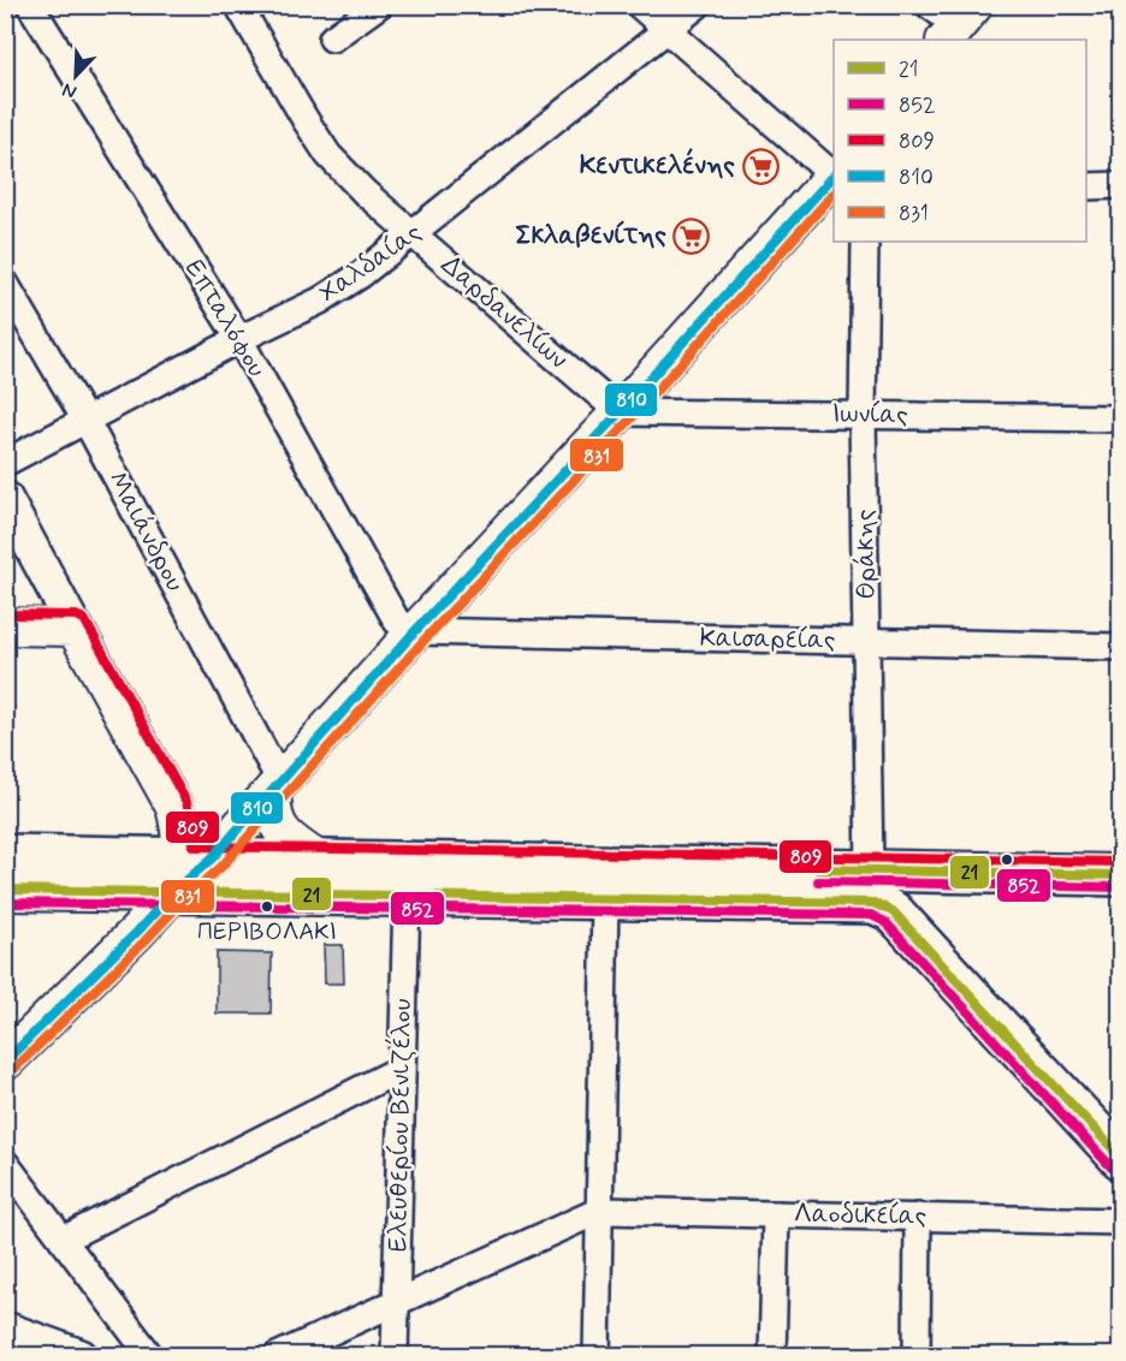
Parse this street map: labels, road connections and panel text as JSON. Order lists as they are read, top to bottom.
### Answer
{
  "streets": {
    "street": [
      "Χαλδαίας",
      "Δαρδανελίων",
      "Επταλόφου",
      "Ιωνίας",
      "Μαιάνδρου",
      "Θράκης",
      "Καισαρείας",
      "Ελευθερίου Βενιζέλου",
      "Λαοδικείας"
    ]
  },
  "crossings": [
    ["Χαλδαίας", "Δαρδανελίων"],
    ["Χαλδαίας", "Επταλόφου"],
    ["Χαλδαίας", "Μαιάνδρου"],
    ["Δαρδανελίων", "Ιωνίας"],
    ["Επταλόφου", "Καισαρείας"],
    ["Ιωνίας", "Θράκης"],
    ["Θράκης", "Καισαρείας"]
  ],
  "places": {
    "supermarket": ["Κεντικελένης", "Σκλαβενίτης"],
    "other": ["ΠΕΡΙΒΟΛΑΚΙ"]
  },
  "lines": [
    "transit line 810",
    "transit line 831",
    "transit line 809",
    "transit line 21",
    "transit line 852"
  ],
  "legend": [
    "21",
    "852",
    "809",
    "810",
    "831"
  ],
  "north": "bottom left"
}
